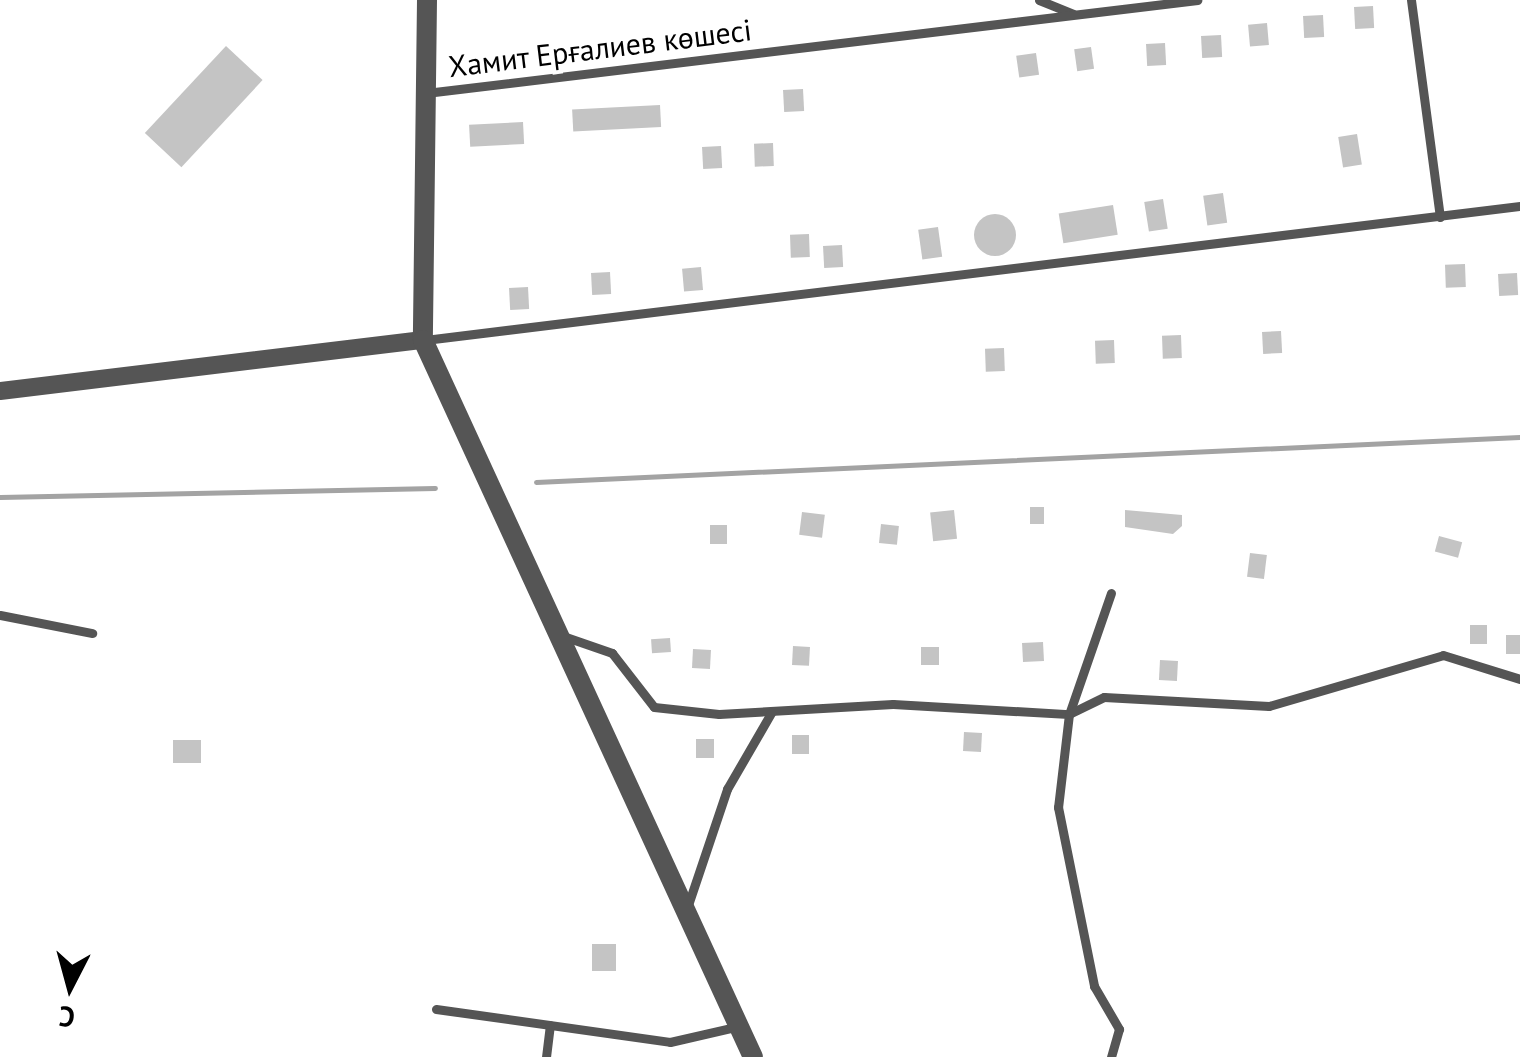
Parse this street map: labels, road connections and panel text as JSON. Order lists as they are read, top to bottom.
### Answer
{
  "streets": {
    "lane": ["Хамит Ерғалиев көшесі"]
  },
  "north": "bottom"
}
